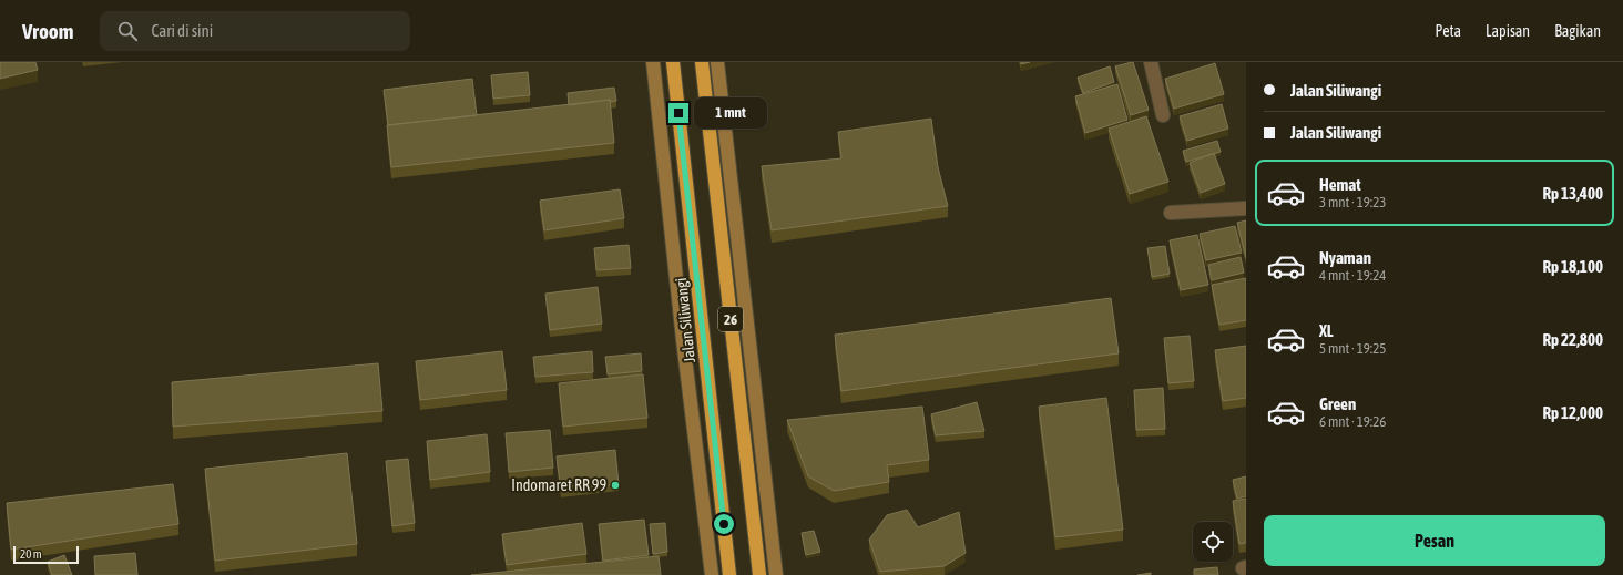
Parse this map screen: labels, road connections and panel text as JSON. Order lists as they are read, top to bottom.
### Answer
{
  "streets": {
    "highway": ["26", "Jalan Siliwangi"]
  },
  "places": ["Indomaret RR 99"],
  "scale_bar": "20 m",
  "page": {
    "header": "Vroom",
    "search": "Cari di sini",
    "nav": ["Peta", "Lapisan", "Bagikan"],
    "banner": ["Jalan Siliwangi", "Jalan Siliwangi"],
    "bubble": "1 mnt",
    "list": [
      {
        "name": "Hemat",
        "note": "3 mnt · 19:23",
        "value": "Rp 13,400"
      },
      {
        "name": "Nyaman",
        "note": "4 mnt · 19:24",
        "value": "Rp 18,100"
      },
      {
        "name": "XL",
        "note": "5 mnt · 19:25",
        "value": "Rp 22,800"
      },
      {
        "name": "Green",
        "note": "6 mnt · 19:26",
        "value": "Rp 12,000"
      }
    ],
    "buttons": "Pesan",
    "scale": "20 m"
  }
}
